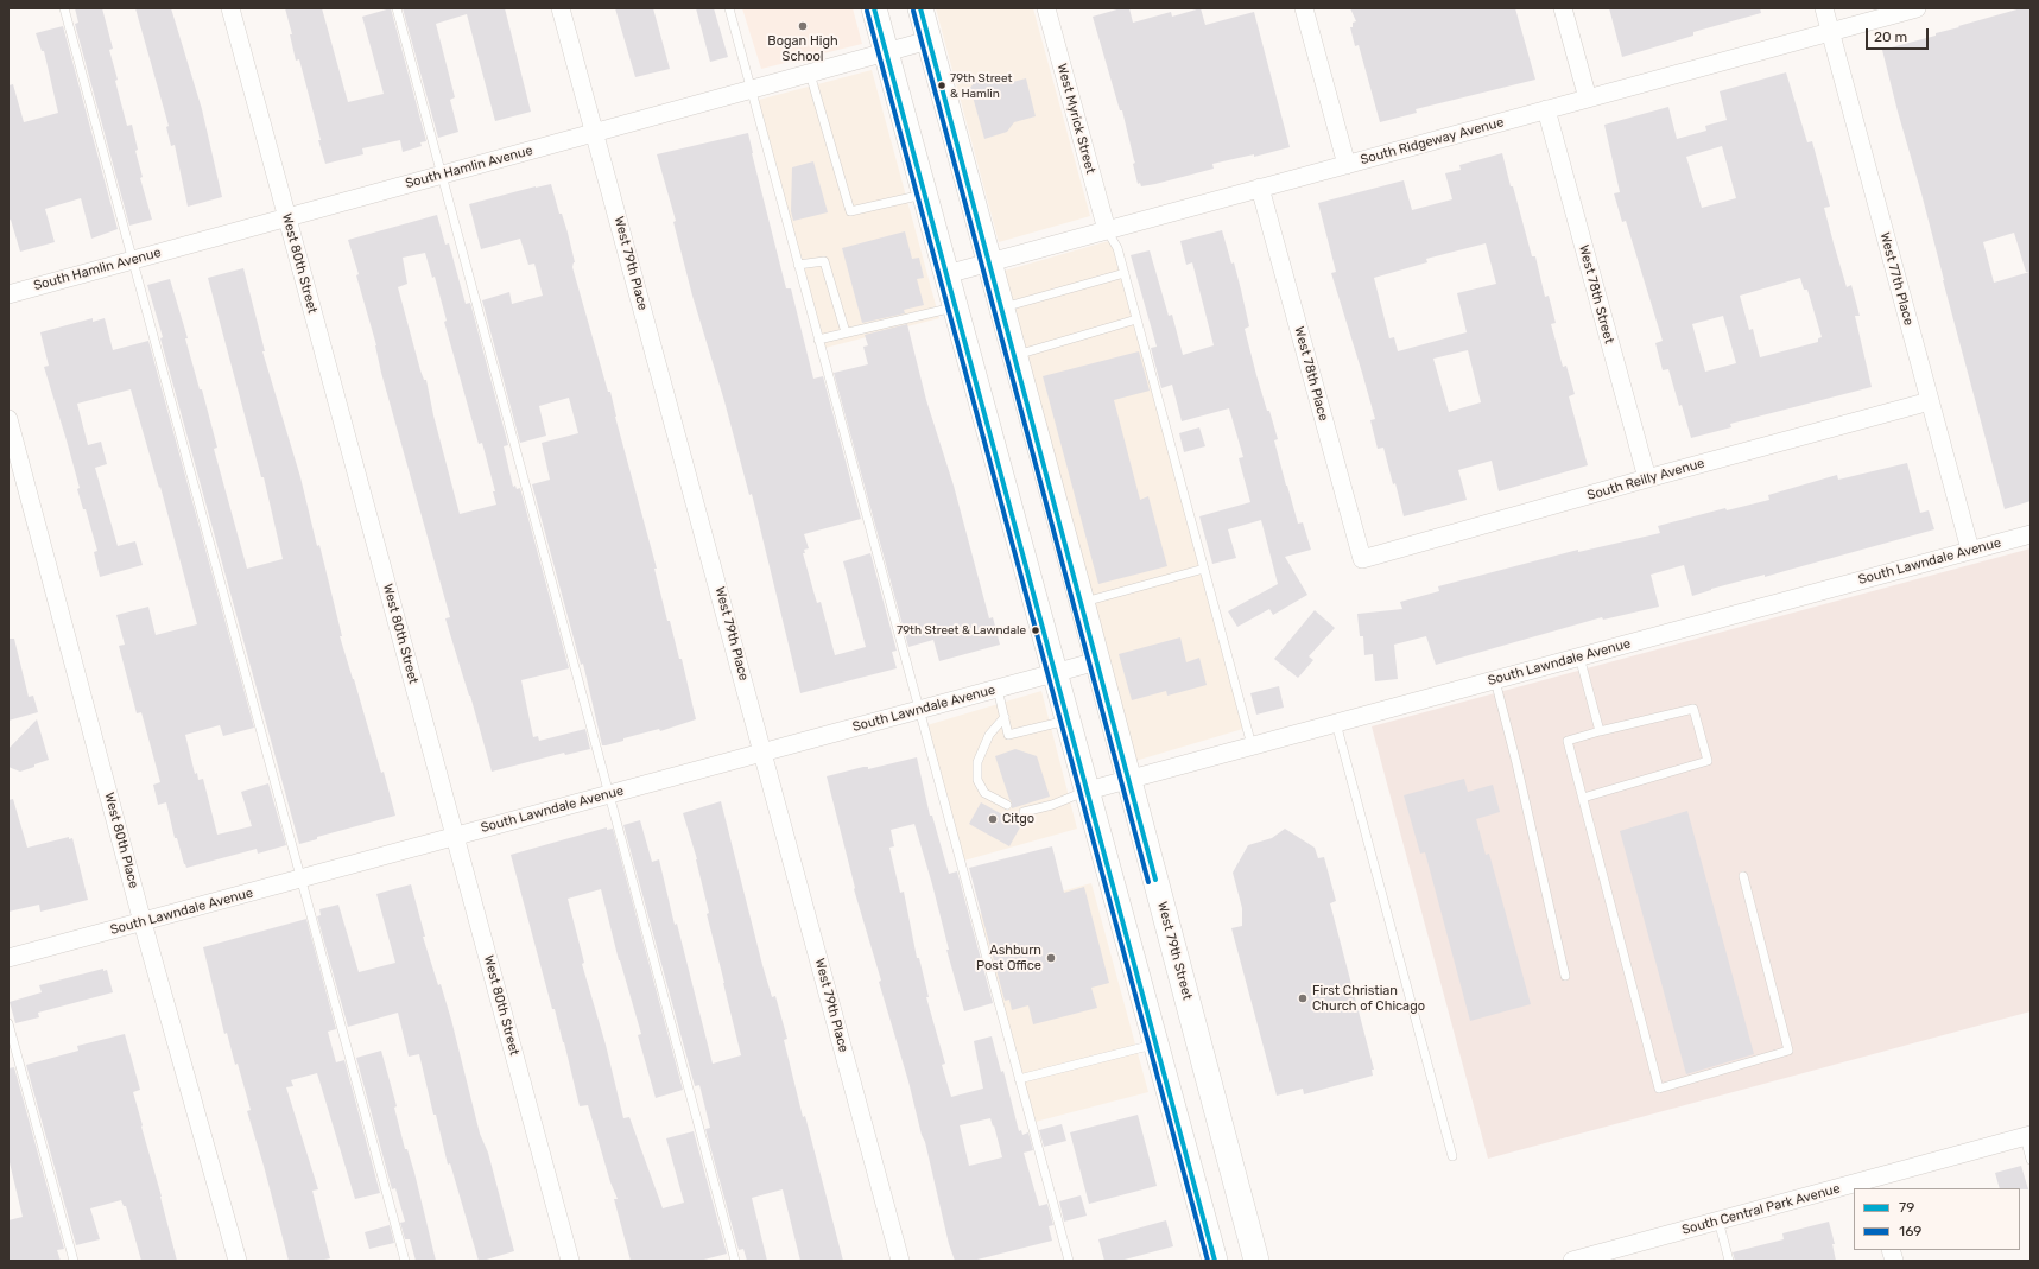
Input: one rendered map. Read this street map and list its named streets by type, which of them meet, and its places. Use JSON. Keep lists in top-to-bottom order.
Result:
{
  "streets": {
    "main road": ["West 79th Street"],
    "street": [
      "West Myrick Street",
      "South Ridgeway Avenue",
      "South Hamlin Avenue",
      "West 80th Street",
      "West 79th Place",
      "West 77th Place",
      "West 78th Street",
      "West 78th Place",
      "South Reilly Avenue",
      "South Lawndale Avenue",
      "West 80th Place",
      "South Central Park Avenue"
    ]
  },
  "crossings": [
    ["West Myrick Street", "South Ridgeway Avenue"],
    ["South Ridgeway Avenue", "West 77th Place"],
    ["South Ridgeway Avenue", "West 78th Street"],
    ["South Ridgeway Avenue", "West 78th Place"],
    ["South Ridgeway Avenue", "West 79th Street"],
    ["South Hamlin Avenue", "West 80th Street"],
    ["South Hamlin Avenue", "West 79th Place"],
    ["South Hamlin Avenue", "West 79th Street"],
    ["West 80th Street", "South Lawndale Avenue"],
    ["West 79th Place", "South Lawndale Avenue"],
    ["West 77th Place", "South Reilly Avenue"],
    ["West 77th Place", "South Lawndale Avenue"],
    ["West 78th Street", "South Reilly Avenue"],
    ["West 78th Place", "South Reilly Avenue"],
    ["South Lawndale Avenue", "West 80th Place"],
    ["South Lawndale Avenue", "West 79th Street"]
  ],
  "places": [
    "Bogan High School",
    "79th Street & Hamlin",
    "79th Street & Lawndale",
    "Citgo",
    "Ashburn Post Office",
    "First Christian Church of Chicago"
  ],
  "lines": ["transit line 79", "transit line 169"],
  "legend": ["79", "169"],
  "scale_bar": "20 m"
}
